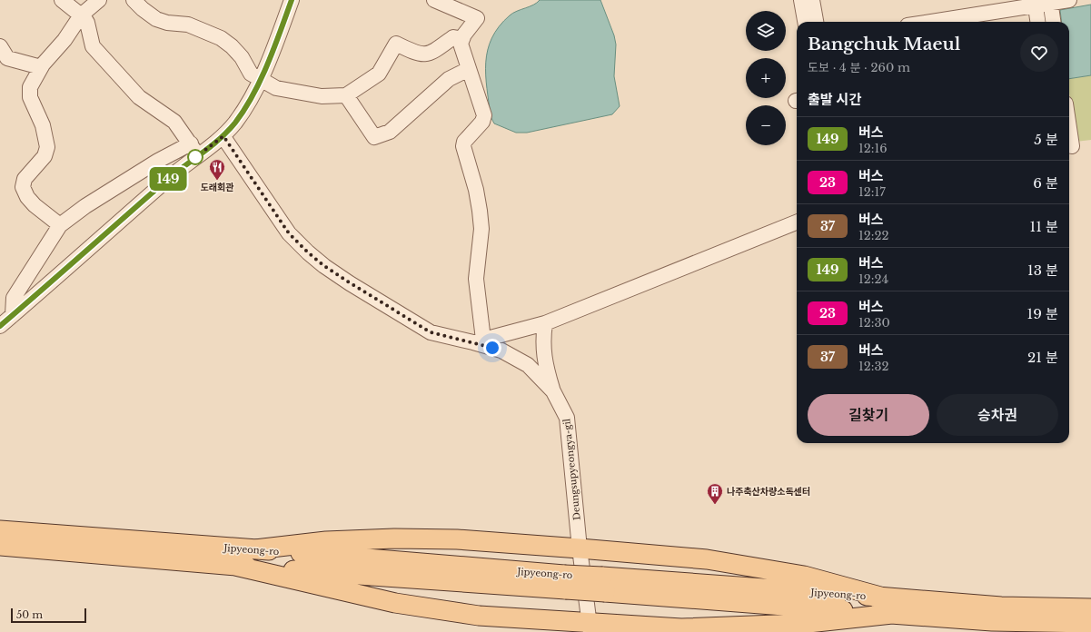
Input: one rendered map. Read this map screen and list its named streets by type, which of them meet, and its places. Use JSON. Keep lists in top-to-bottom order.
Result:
{
  "streets": {
    "main road": ["Jipyeong-ro"],
    "street": ["Deungsupyeongya-gil"]
  },
  "places": {
    "restaurant": ["도래회관"],
    "building": ["나주축산차량소독센터"]
  },
  "lines": ["bus line 149"],
  "scale_bar": "50 m",
  "page": {
    "on_map": "149",
    "map_buttons": ["+", "−"],
    "heading": [
      ["Bangchuk Maeul", "도보 · 4 분 · 260 m"],
      "출발 시간"
    ],
    "list": [
      {
        "mark": "149",
        "name": "버스",
        "note": "12:16",
        "value": "5 분"
      },
      {
        "mark": "23",
        "name": "버스",
        "note": "12:17",
        "value": "6 분"
      },
      {
        "mark": "37",
        "name": "버스",
        "note": "12:22",
        "value": "11 분"
      },
      {
        "mark": "149",
        "name": "버스",
        "note": "12:24",
        "value": "13 분"
      },
      {
        "mark": "23",
        "name": "버스",
        "note": "12:30",
        "value": "19 분"
      },
      {
        "mark": "37",
        "name": "버스",
        "note": "12:32",
        "value": "21 분"
      }
    ],
    "buttons": ["길찾기", "승차권"],
    "scale": "50 m"
  }
}
